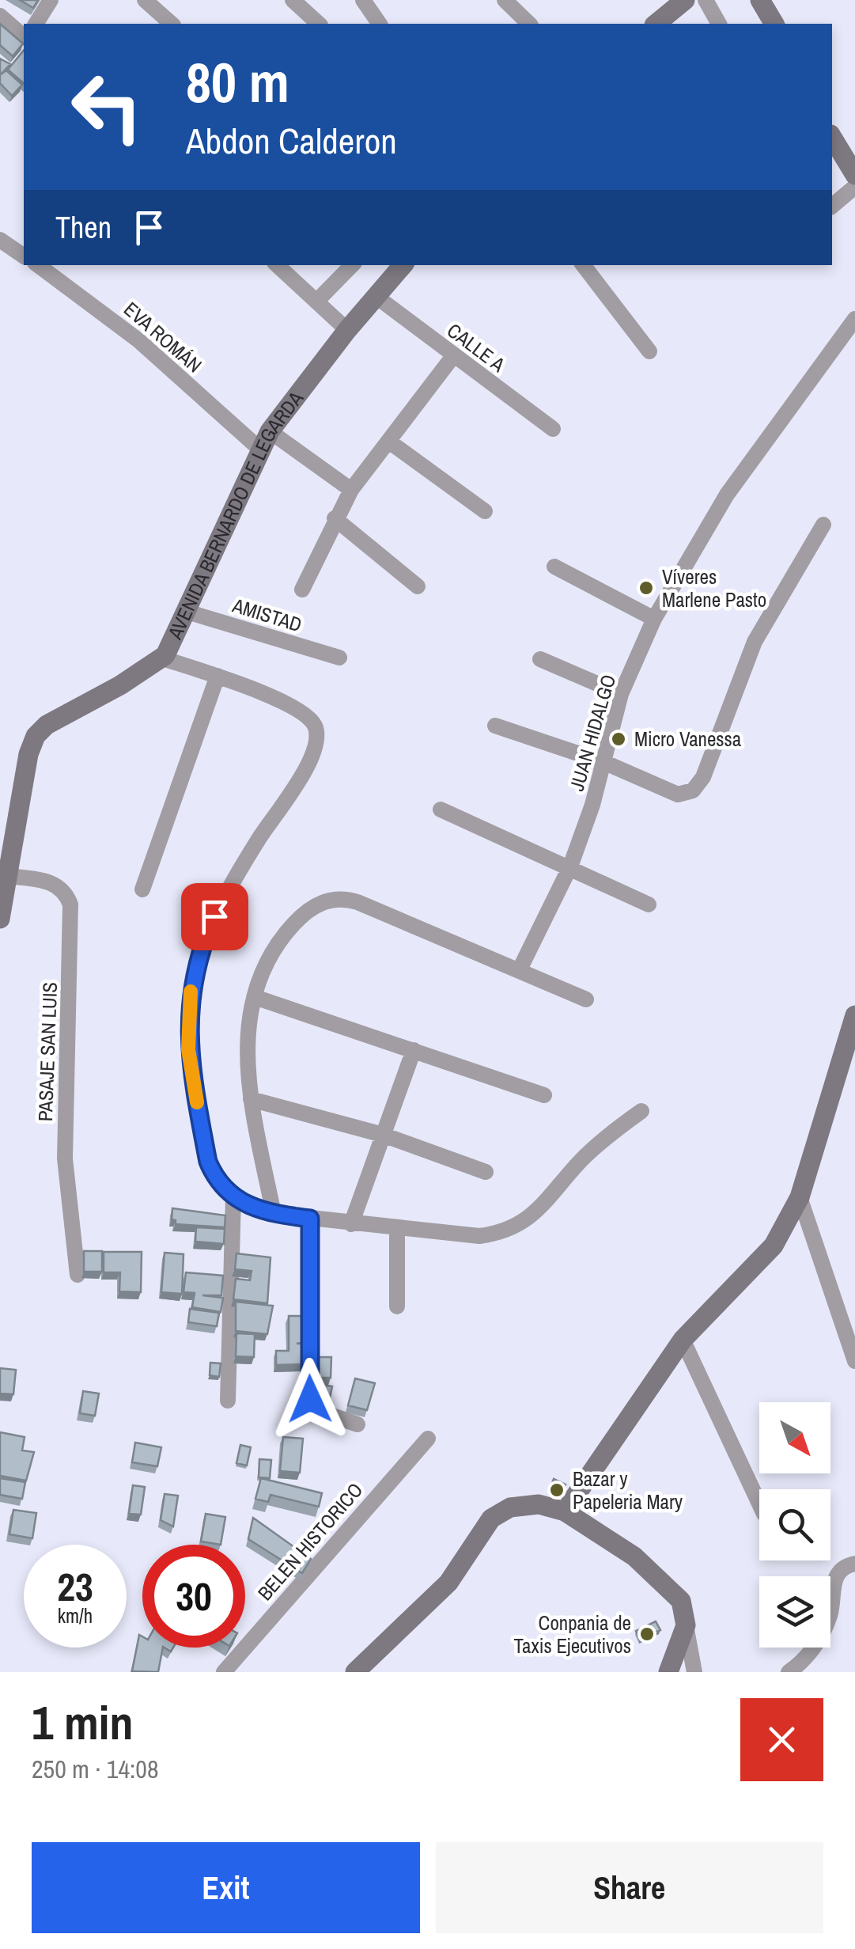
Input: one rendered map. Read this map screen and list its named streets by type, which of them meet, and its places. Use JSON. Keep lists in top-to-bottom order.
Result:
{
  "streets": {
    "street": [
      "EVA ROMÁN",
      "CALLE A",
      "AVENIDA BERNARDO DE LEGARDA",
      "AMISTAD",
      "JUAN HIDALGO",
      "PASAJE SAN LUIS",
      "BELEN HISTORICO"
    ]
  },
  "crossings": [
    ["EVA ROMÁN", "AVENIDA BERNARDO DE LEGARDA"],
    ["CALLE A", "AVENIDA BERNARDO DE LEGARDA"],
    ["AVENIDA BERNARDO DE LEGARDA", "AMISTAD"],
    ["AVENIDA BERNARDO DE LEGARDA", "PASAJE SAN LUIS"]
  ],
  "places": [
    "Víveres Marlene Pasto",
    "Micro Vanessa",
    "Bazar y Papeleria Mary",
    "Conpania de Taxis Ejecutivos"
  ],
  "north": "bottom right",
  "page": {
    "turn": ["80 m", "Abdon Calderon"],
    "then": "Then",
    "speed": "23 km/h",
    "limit": "30",
    "heading": ["1 min", "250 m · 14:08"],
    "buttons": ["Exit", "Share"]
  }
}
